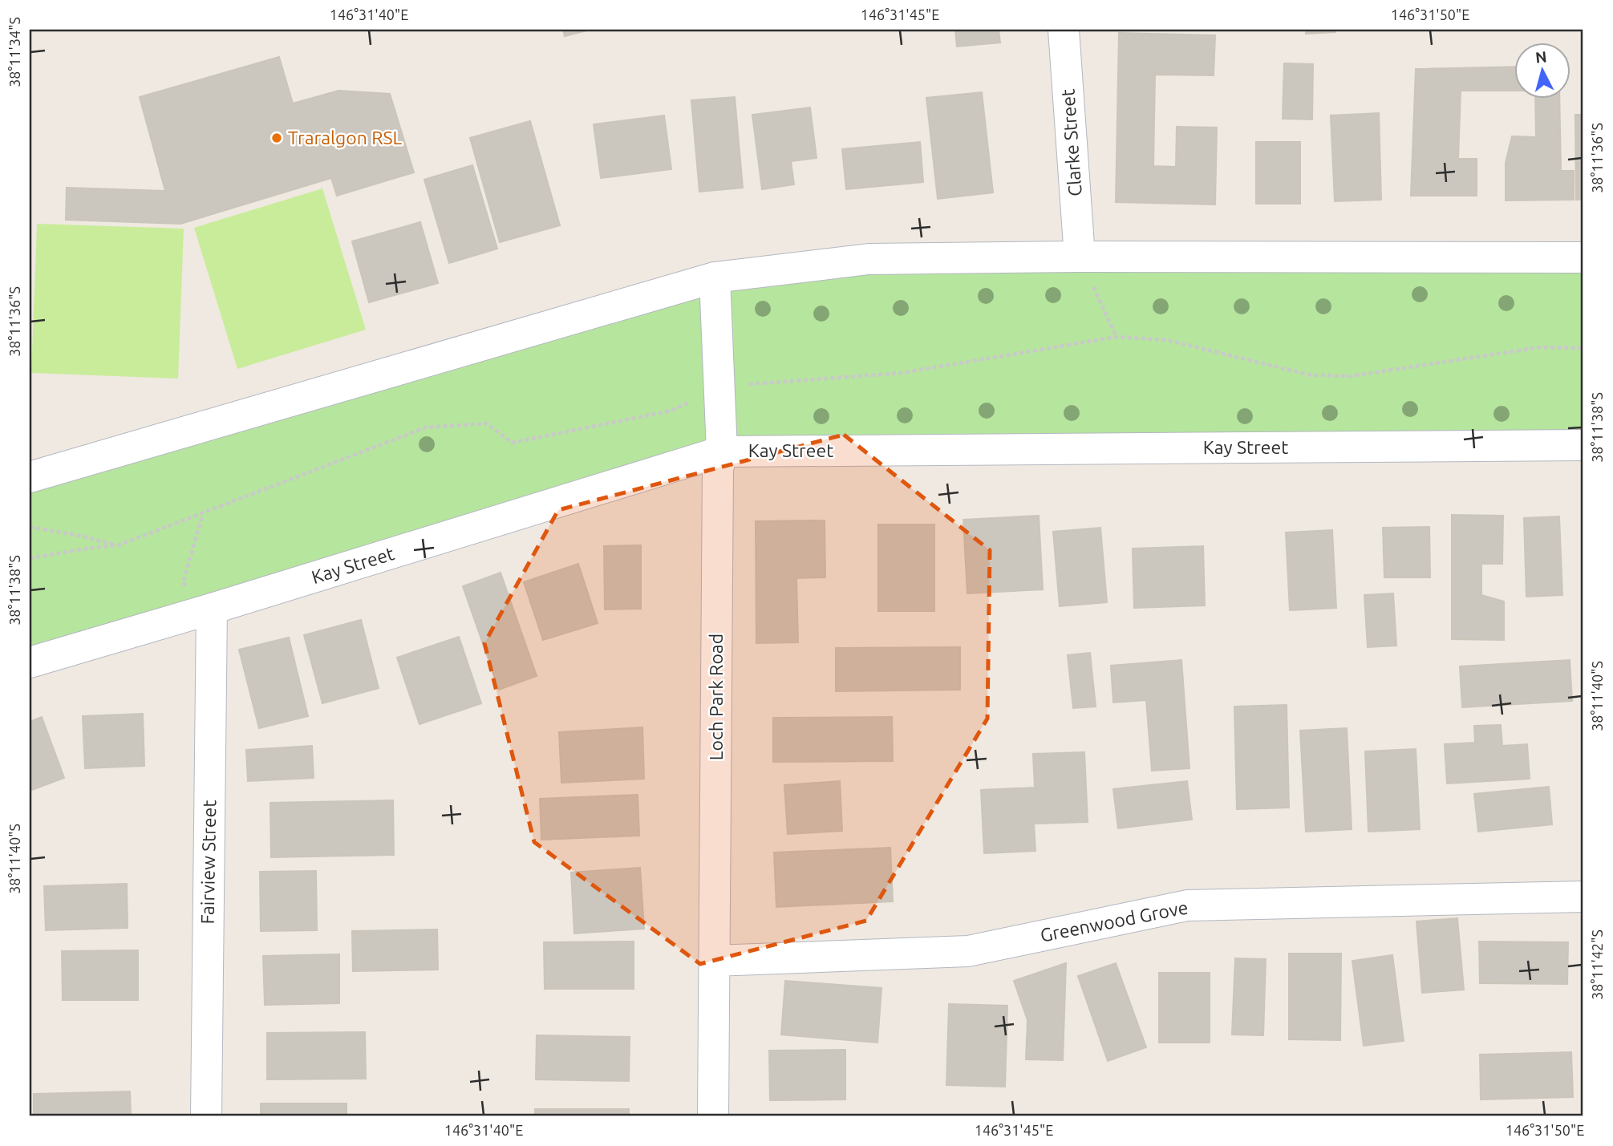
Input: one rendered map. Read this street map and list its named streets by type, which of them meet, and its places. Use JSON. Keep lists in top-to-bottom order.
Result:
{
  "streets": {
    "street": [
      "Clarke Street",
      "Kay Street",
      "Loch Park Road",
      "Fairview Street",
      "Greenwood Grove"
    ]
  },
  "crossings": [
    ["Kay Street", "Loch Park Road"],
    ["Kay Street", "Fairview Street"],
    ["Loch Park Road", "Greenwood Grove"]
  ],
  "places": ["Traralgon RSL"],
  "north": "top",
  "coordinates": [
    "146°31'40\"E",
    "146°31'45\"E",
    "146°31'50\"E",
    "38°11'34\"S",
    "38°11'36\"S",
    "38°11'38\"S",
    "38°11'40\"S",
    "38°11'42\"S"
  ]
}
